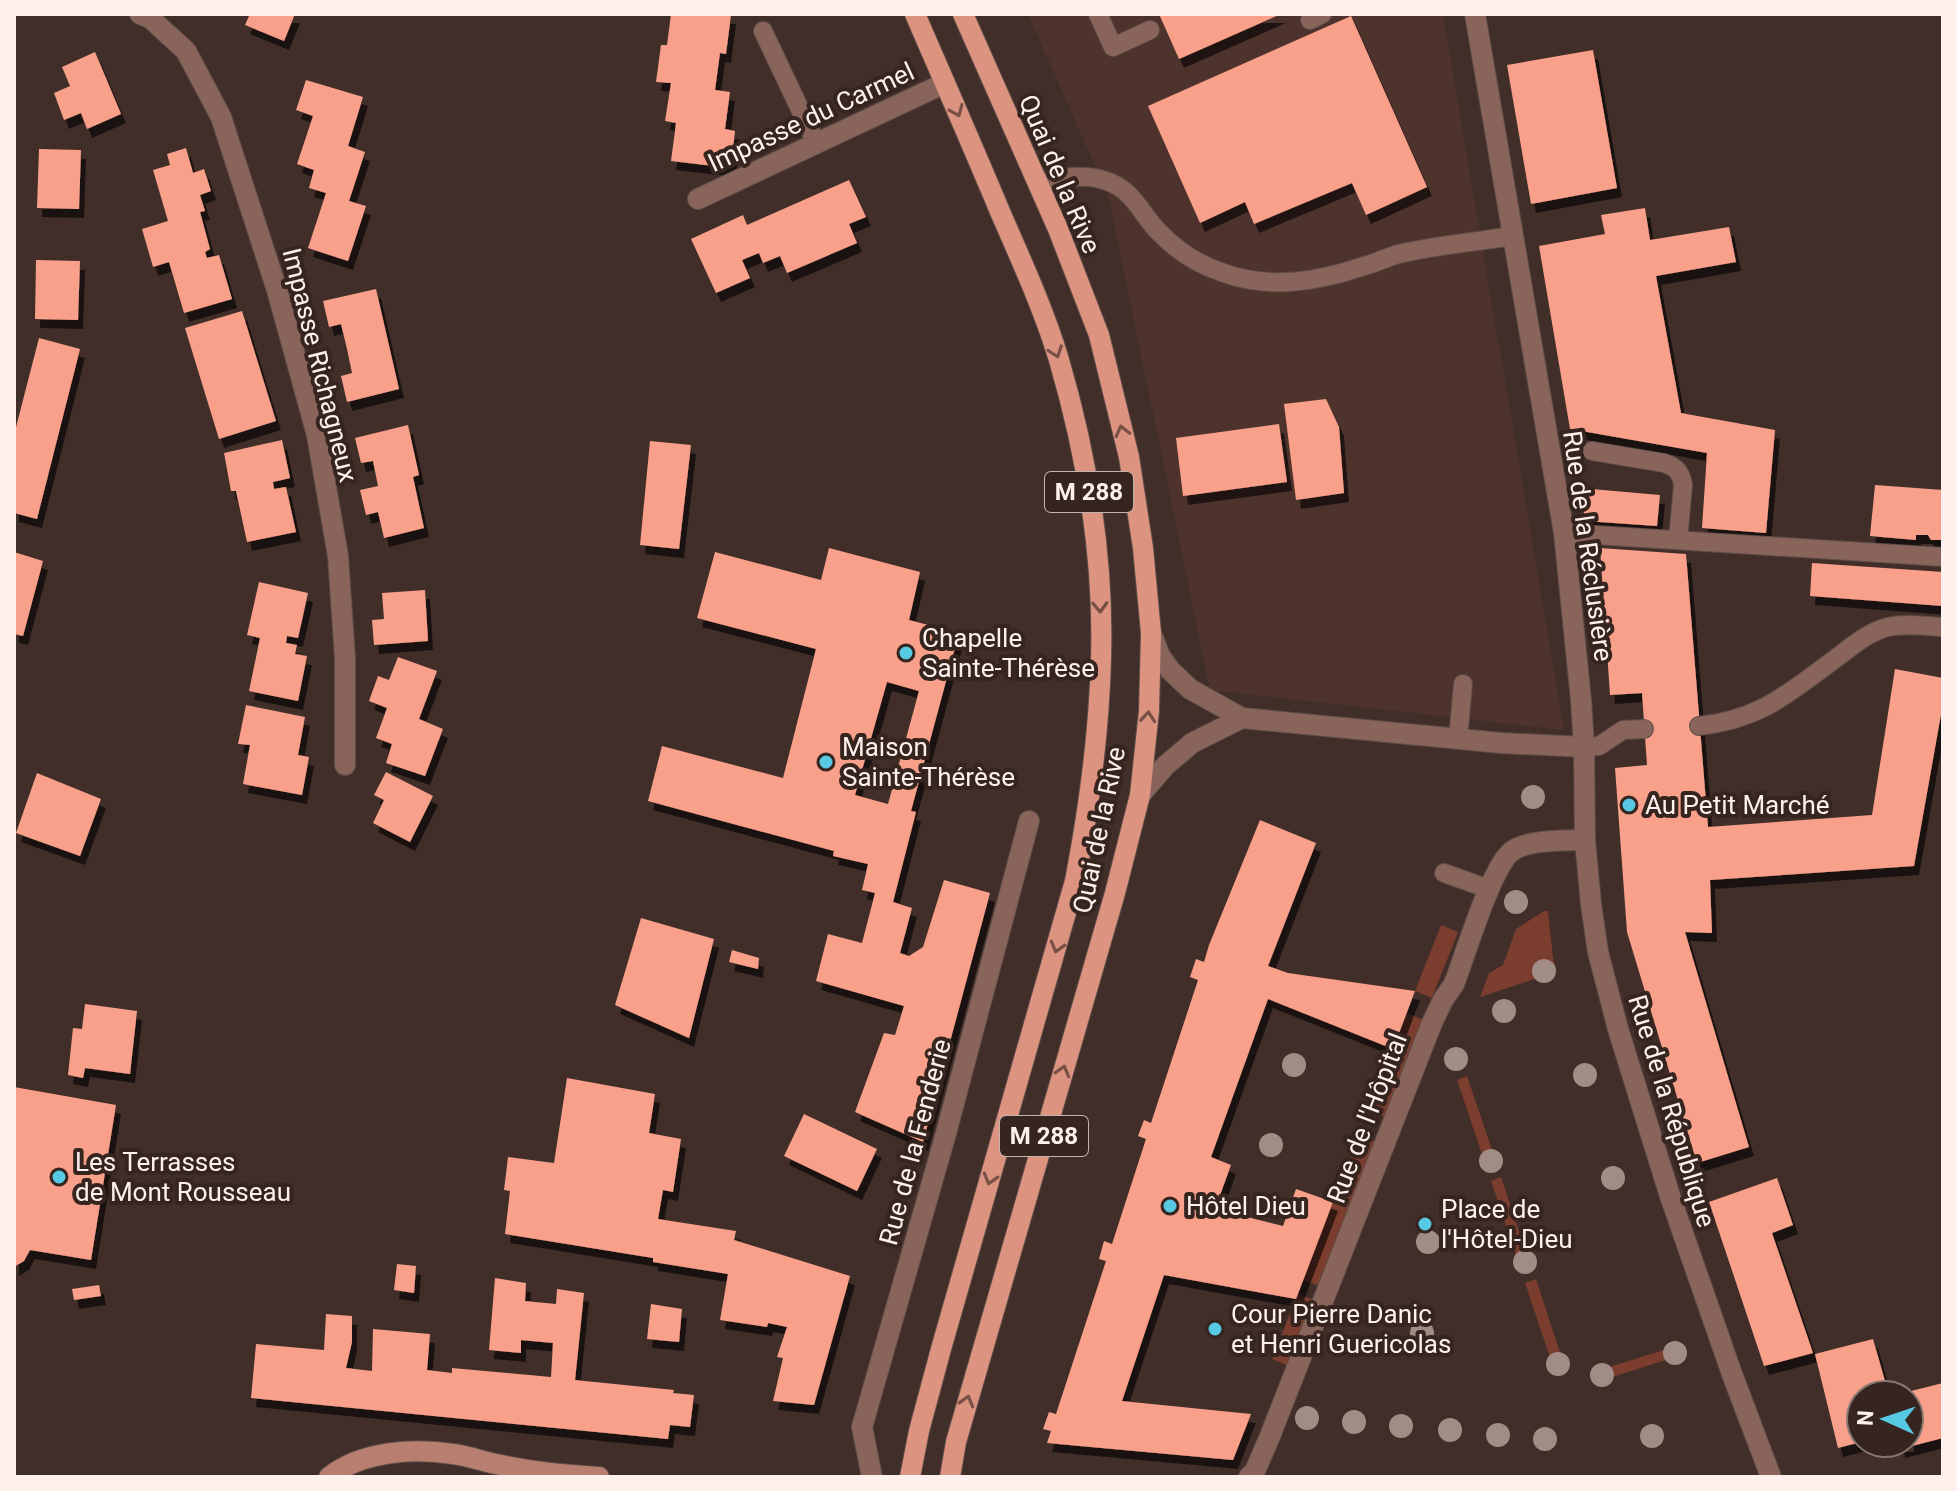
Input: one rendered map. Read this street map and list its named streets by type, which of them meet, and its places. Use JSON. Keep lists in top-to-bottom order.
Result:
{
  "streets": {
    "main road": ["Quai de la Rive", "M 288"],
    "street": [
      "Impasse du Carmel",
      "Impasse Richagneux",
      "Rue de la Réclusière",
      "Rue de la République",
      "Rue de l'Hôpital",
      "Rue de la Fenderie"
    ]
  },
  "crossings": [
    ["Impasse du Carmel", "Quai de la Rive"],
    ["Rue de la Réclusière", "Rue de la République"],
    ["Rue de la République", "Rue de l'Hôpital"]
  ],
  "places": [
    "Chapelle Sainte-Thérèse",
    "Maison Sainte-Thérèse",
    "Au Petit Marché",
    "Les Terrasses de Mont Rousseau",
    "Hôtel Dieu",
    "Place de l'Hôtel-Dieu",
    "Cour Pierre Danic et Henri Guericolas"
  ],
  "north": "left"
}
